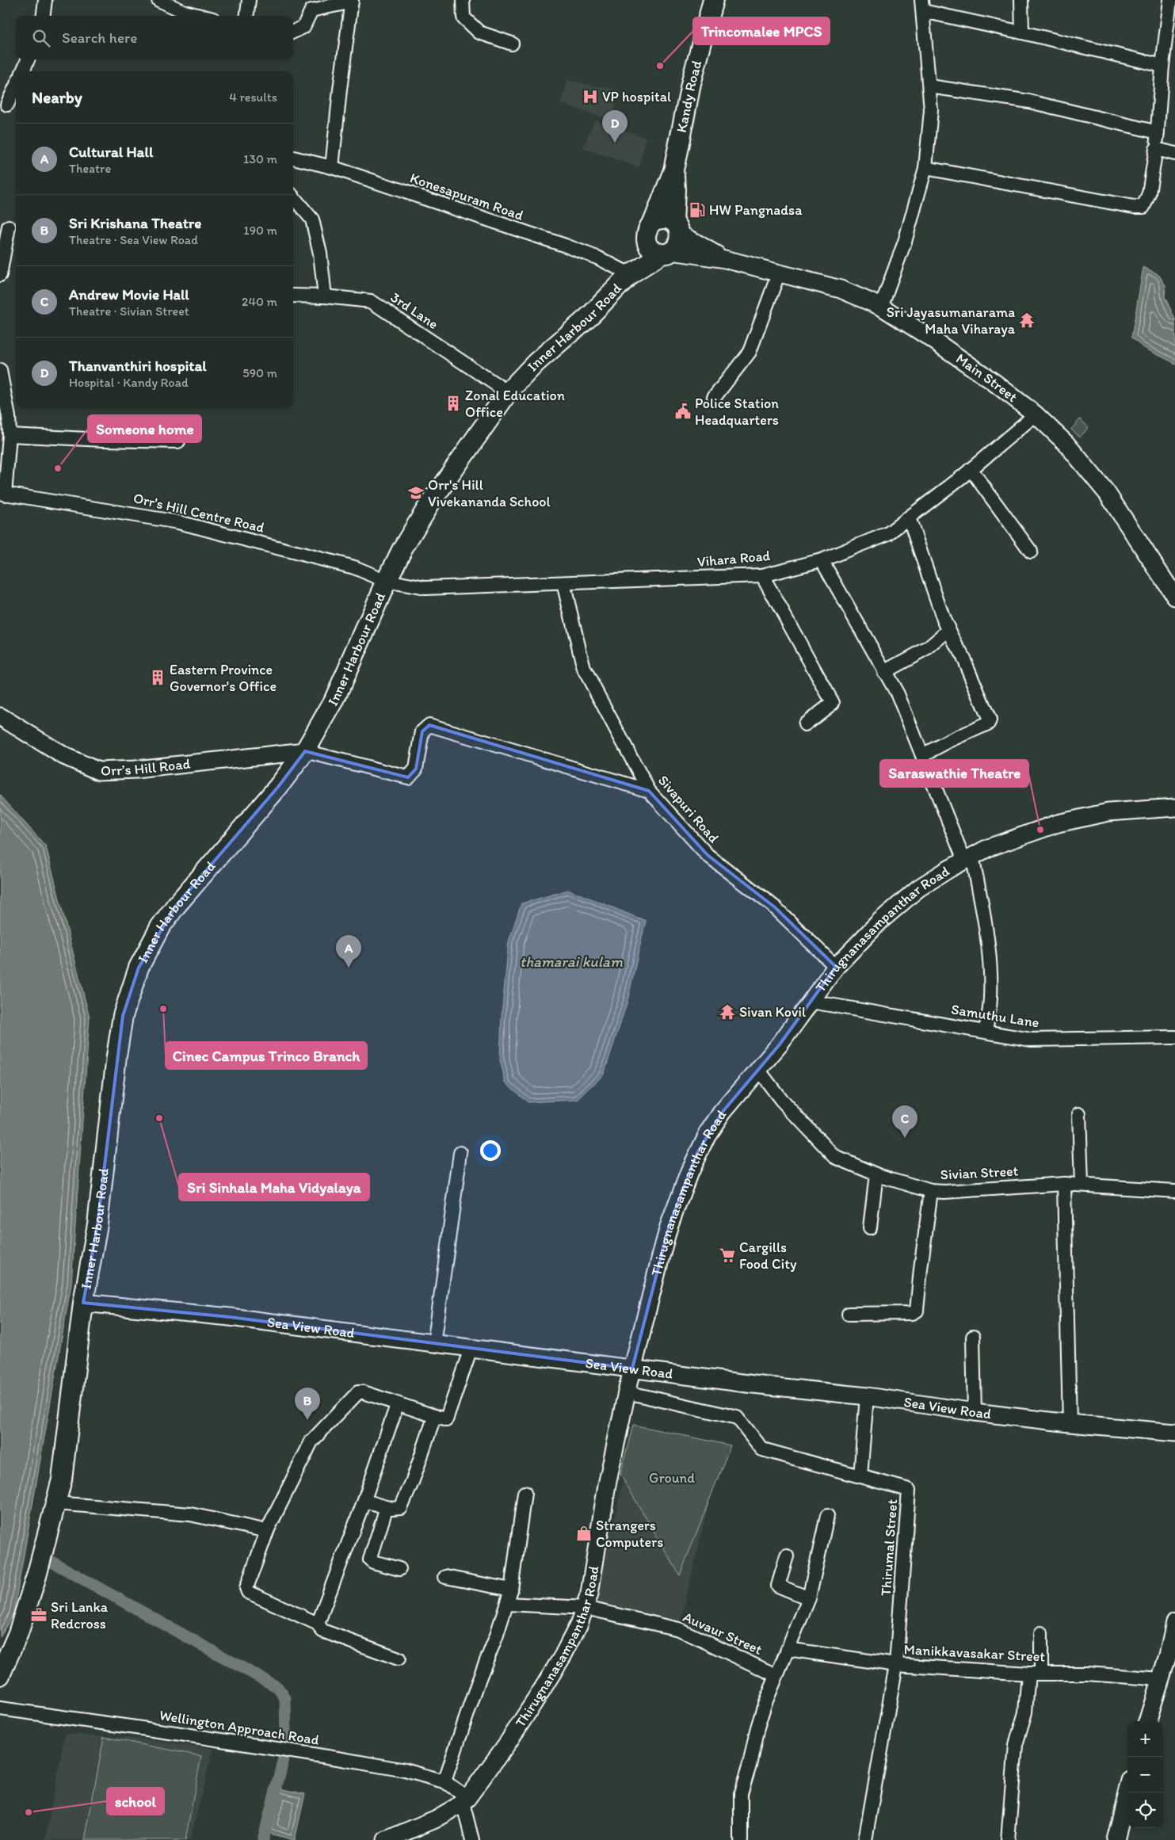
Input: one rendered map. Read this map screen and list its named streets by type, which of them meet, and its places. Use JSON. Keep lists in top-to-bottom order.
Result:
{
  "streets": {
    "highway": ["Kandy Road", "Inner Harbour Road"],
    "main road": [
      "Main Street",
      "Orr’s Hill Road",
      "Thirugnanasampanthar Road",
      "Sea View Road"
    ],
    "street": [
      "Konesapuram Road",
      "3rd Lane",
      "Orr's Hill Centre Road",
      "Vihara Road",
      "Sivapuri Road",
      "Samuthu Lane",
      "Sivian Street",
      "Thirumal Street",
      "Auvaur Street",
      "Manikkavasakar Street",
      "Wellington Approach Road"
    ]
  },
  "crossings": [
    ["Kandy Road", "Inner Harbour Road"],
    ["Kandy Road", "Main Street"],
    ["Konesapuram Road", "Inner Harbour Road"],
    ["3rd Lane", "Inner Harbour Road"],
    ["Inner Harbour Road", "Main Street"],
    ["Inner Harbour Road", "Orr's Hill Centre Road"],
    ["Inner Harbour Road", "Vihara Road"],
    ["Inner Harbour Road", "Orr’s Hill Road"],
    ["Inner Harbour Road", "Sea View Road"],
    ["Main Street", "Vihara Road"],
    ["Orr's Hill Centre Road", "Vihara Road"],
    ["Vihara Road", "Sivapuri Road"],
    ["Sivapuri Road", "Thirugnanasampanthar Road"],
    ["Thirugnanasampanthar Road", "Samuthu Lane"],
    ["Thirugnanasampanthar Road", "Sivian Street"],
    ["Thirugnanasampanthar Road", "Sea View Road"],
    ["Thirugnanasampanthar Road", "Thirumal Street"],
    ["Thirugnanasampanthar Road", "Auvaur Street"],
    ["Thirugnanasampanthar Road", "Wellington Approach Road"],
    ["Thirumal Street", "Manikkavasakar Street"]
  ],
  "water": ["thamarai kulam"],
  "parks": ["Ground"],
  "places": {
    "other": [
      "Trincomalee MPCS",
      "Someone home",
      "Saraswathie Theatre",
      "Cinec Campus Trinco Branch",
      "Sri Sinhala Maha Vidyalaya",
      "school"
    ],
    "hospital": ["VP hospital"],
    "fuel station": ["HW Pangnadsa"],
    "temple": ["Sri Jayasumanarama Maha Viharaya", "Sivan Kovil"],
    "building": ["Zonal Education Office", "Eastern Province Governor's Office"],
    "public building": ["Police Station Headquarters"],
    "school or university": ["Orr's Hill Vivekananda School"],
    "supermarket": ["Cargills Food City"],
    "shop": ["Strangers Computers"],
    "office": ["Sri Lanka Redcross"]
  },
  "page": {
    "search": "Search here",
    "heading": ["Nearby", "4 results"],
    "pins": [
      "D",
      "A",
      "C",
      "B"
    ],
    "list": [
      {
        "mark": "A",
        "name": "Cultural Hall",
        "note": "Theatre",
        "value": "130 m"
      },
      {
        "mark": "B",
        "name": "Sri Krishana Theatre",
        "note": "Theatre · Sea View Road",
        "value": "190 m"
      },
      {
        "mark": "C",
        "name": "Andrew Movie Hall",
        "note": "Theatre · Sivian Street",
        "value": "240 m"
      },
      {
        "mark": "D",
        "name": "Thanvanthiri hospital",
        "note": "Hospital · Kandy Road",
        "value": "590 m"
      }
    ],
    "map_buttons": ["+", "−"]
  }
}
